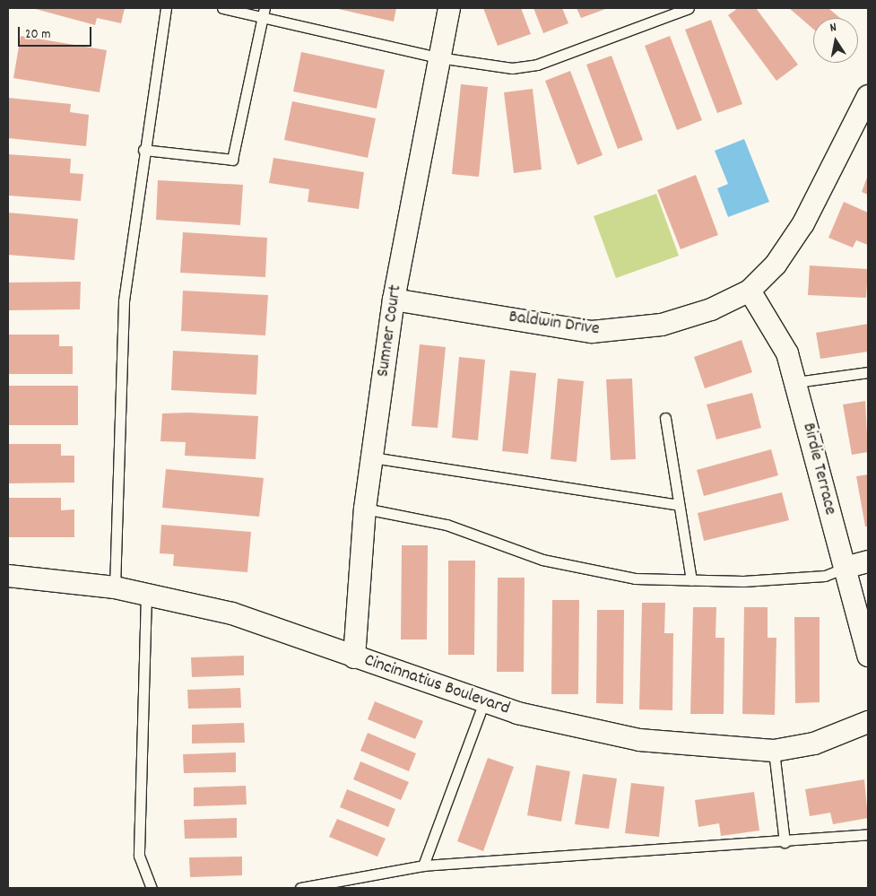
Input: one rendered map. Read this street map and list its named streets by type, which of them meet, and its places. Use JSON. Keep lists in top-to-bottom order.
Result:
{
  "streets": {
    "street": [
      "Baldwin Drive",
      "Sumner Court",
      "Birdie Terrace",
      "Cincinnatius Boulevard"
    ]
  },
  "crossings": [
    ["Baldwin Drive", "Sumner Court"],
    ["Baldwin Drive", "Birdie Terrace"],
    ["Sumner Court", "Cincinnatius Boulevard"]
  ],
  "scale_bar": "20 m",
  "north": "top"
}
